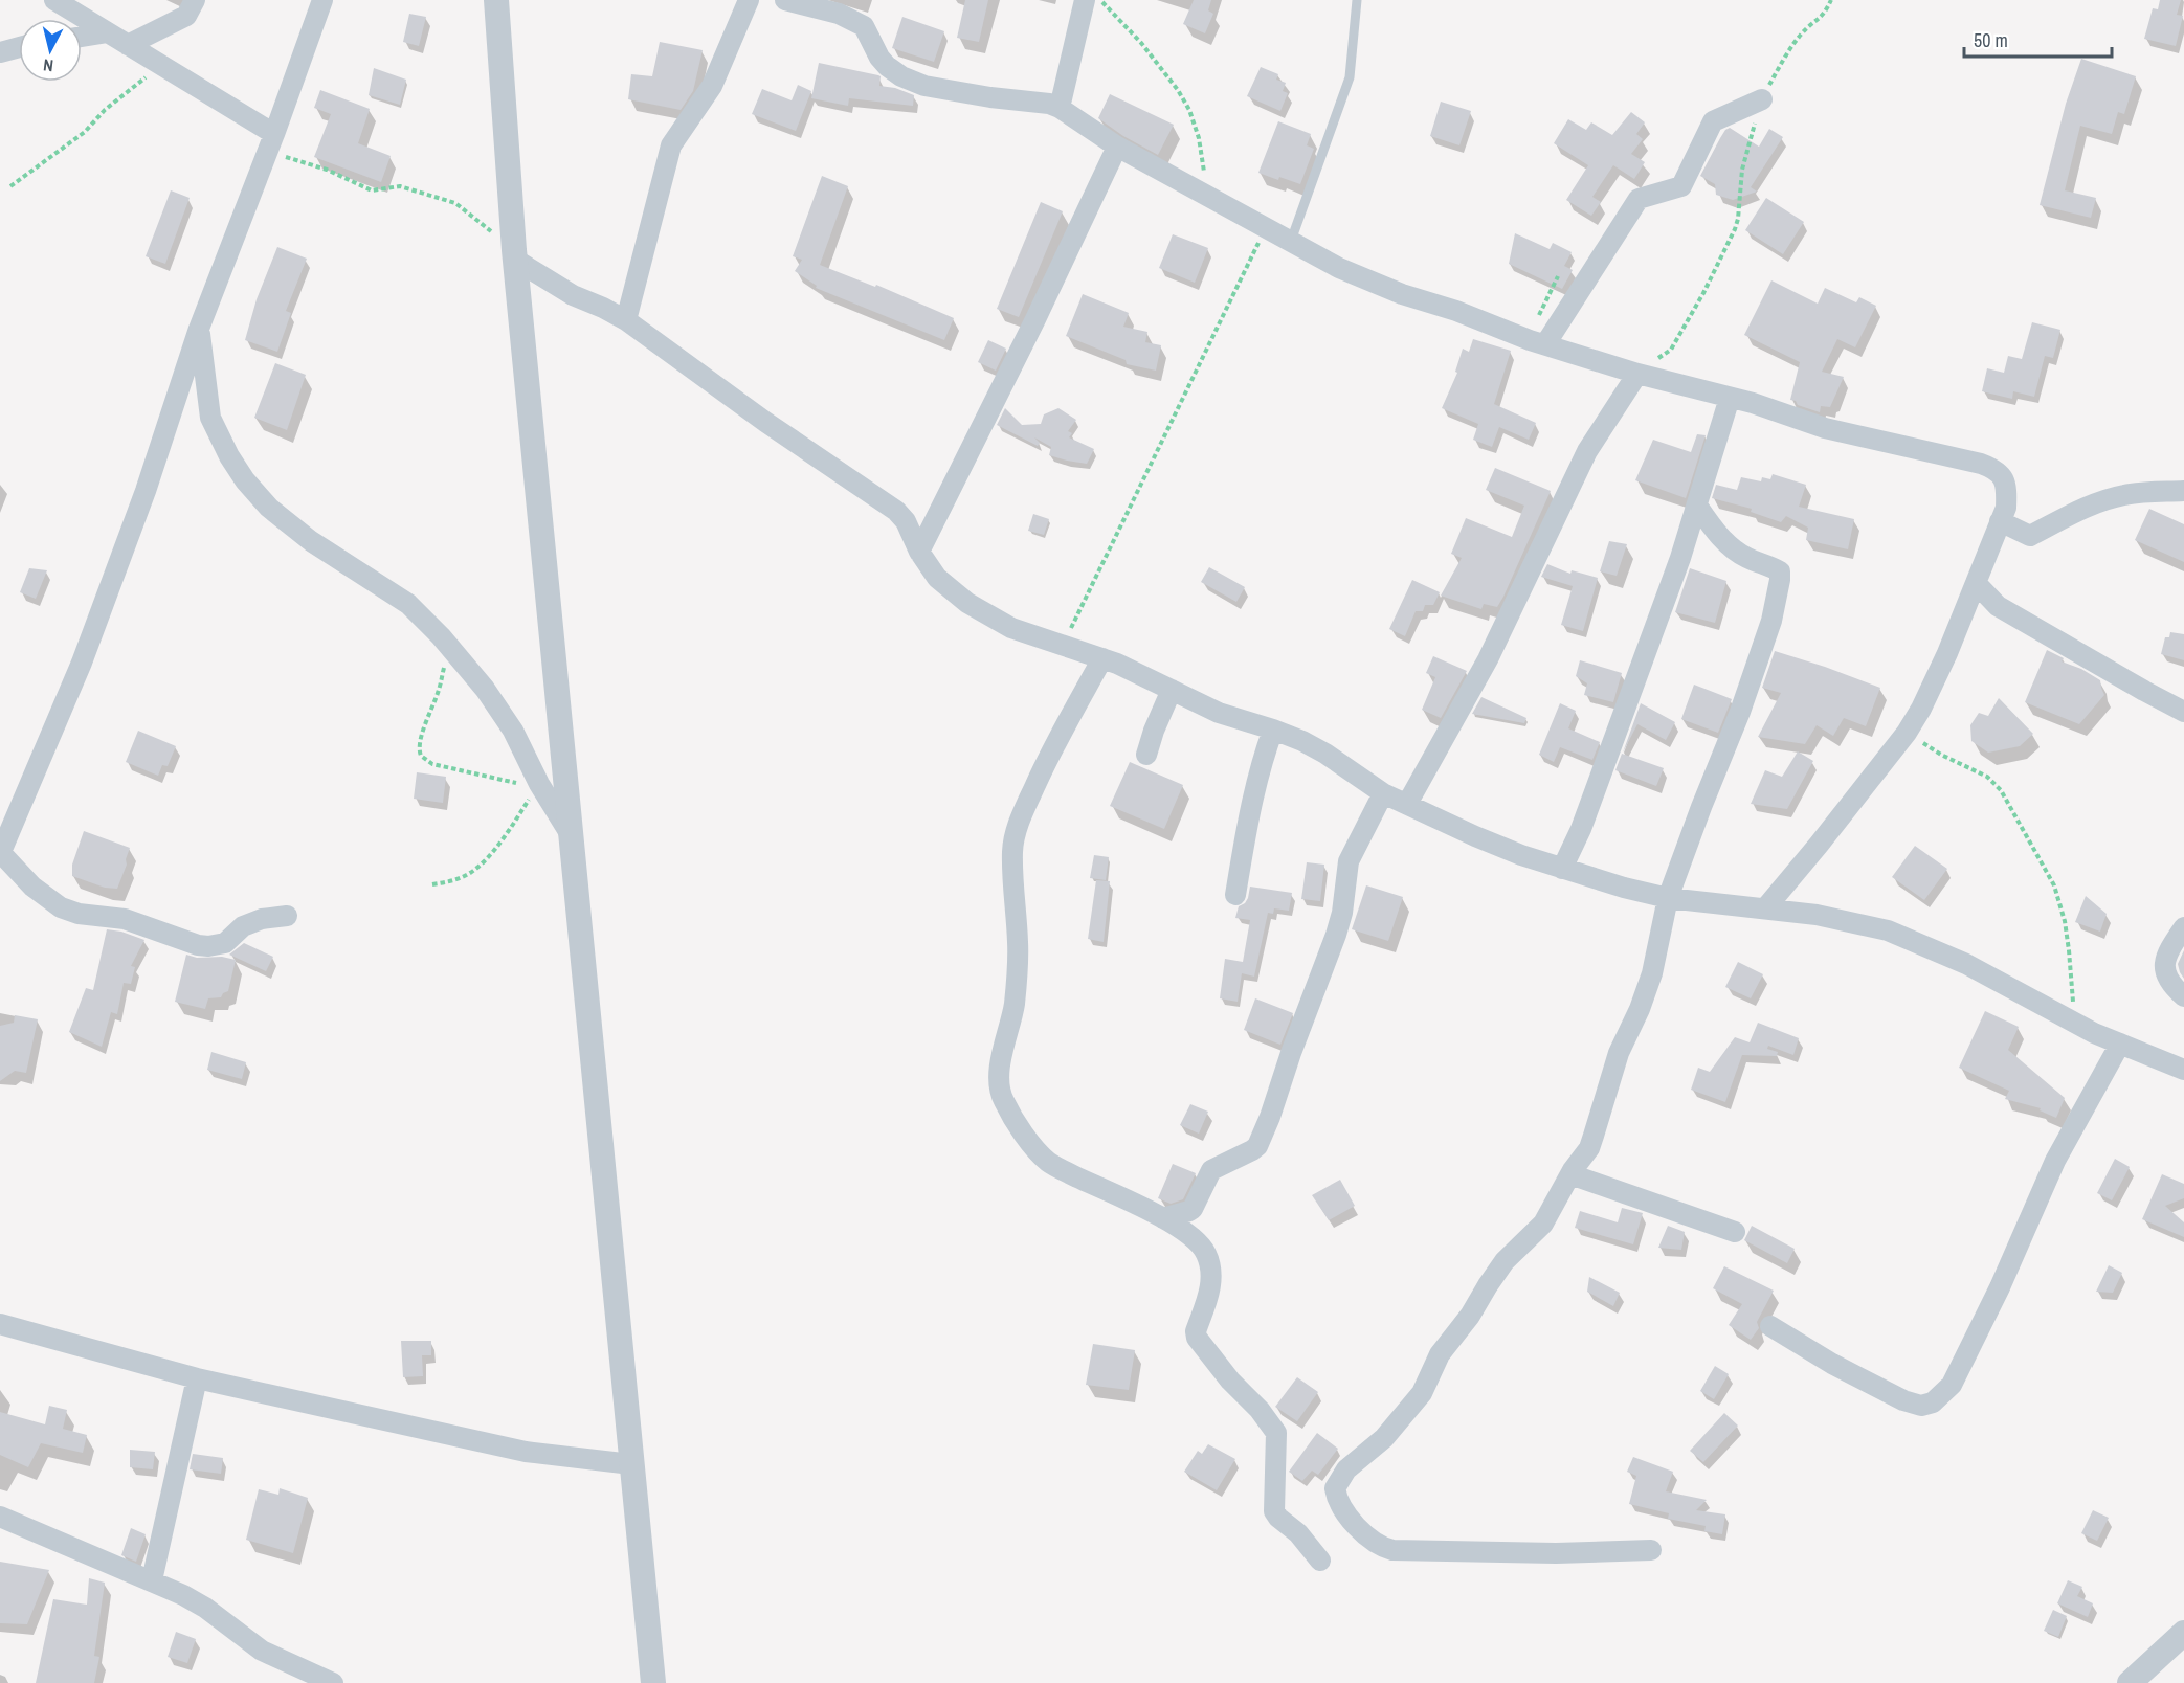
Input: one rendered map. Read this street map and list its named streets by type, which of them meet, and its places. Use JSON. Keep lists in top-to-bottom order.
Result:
{
  "scale_bar": "50 m",
  "north": "bottom"
}
